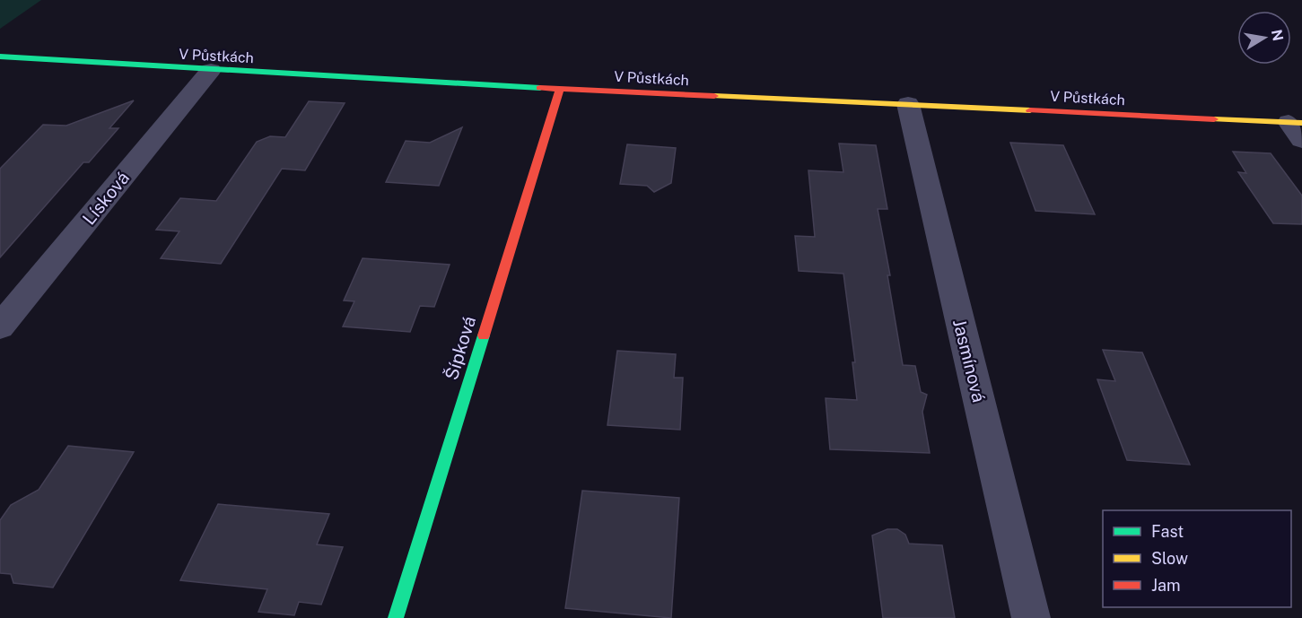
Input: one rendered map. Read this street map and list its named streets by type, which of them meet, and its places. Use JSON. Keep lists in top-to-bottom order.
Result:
{
  "streets": {
    "street": [
      "V Půstkách",
      "Lísková",
      "Šípková",
      "Jasmínová"
    ]
  },
  "crossings": [
    ["V Půstkách", "Lísková"],
    ["V Půstkách", "Šípková"],
    ["V Půstkách", "Jasmínová"]
  ],
  "legend": ["Fast", "Slow", "Jam"],
  "north": "right"
}
